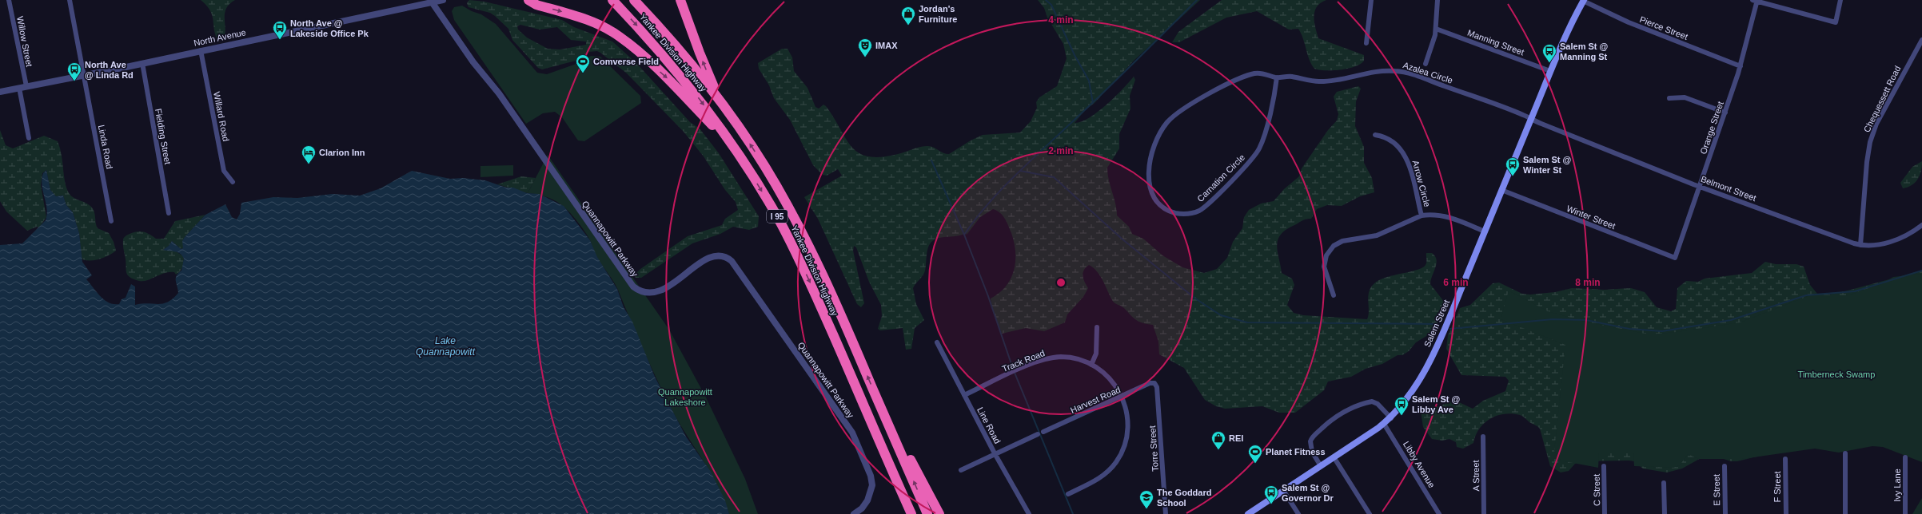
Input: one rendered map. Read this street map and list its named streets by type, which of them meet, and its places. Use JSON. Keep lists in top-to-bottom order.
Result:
{
  "streets": {
    "highway": ["Yankee Division Highway", "I 95"],
    "main road": ["Salem Street"],
    "street": [
      "Pierce Street",
      "North Avenue",
      "Willow Street",
      "Manning Street",
      "Azalea Circle",
      "Chequessett Road",
      "Willard Road",
      "Orange Street",
      "Fielding Street",
      "Linda Road",
      "Carnation Circle",
      "Arrow Circle",
      "Belmont Street",
      "Winter Street",
      "Quannapowitt Parkway",
      "Track Road",
      "Harvest Road",
      "Line Road",
      "Torre Street",
      "Libby Avenue",
      "A Street",
      "Ivy Lane",
      "F Street",
      "C Street",
      "E Street"
    ]
  },
  "crossings": [
    ["Pierce Street", "Orange Street"],
    ["Pierce Street", "Salem Street"],
    ["North Avenue", "Willow Street"],
    ["North Avenue", "Willard Road"],
    ["North Avenue", "Fielding Street"],
    ["North Avenue", "Linda Road"],
    ["North Avenue", "Quannapowitt Parkway"],
    ["Manning Street", "Salem Street"],
    ["Azalea Circle", "Carnation Circle"],
    ["Azalea Circle", "Belmont Street"],
    ["Azalea Circle", "Salem Street"],
    ["Chequessett Road", "Belmont Street"],
    ["Orange Street", "Belmont Street"],
    ["Orange Street", "Winter Street"],
    ["Belmont Street", "Salem Street"],
    ["Winter Street", "Salem Street"],
    ["Salem Street", "Libby Avenue"],
    ["Track Road", "Harvest Road"],
    ["Track Road", "Line Road"],
    ["Harvest Road", "Torre Street"]
  ],
  "water": ["Lake Quannapowitt"],
  "parks": ["Timberneck Swamp", "Quannapowitt Lakeshore"],
  "places": {
    "shop": ["Jordan's Furniture", "REI"],
    "bus stop": [
      "North Ave @ Lakeside Office Pk",
      "Salem St @ Manning St",
      "North Ave @ Linda Rd",
      "Salem St @ Winter St",
      "Salem St @ Libby Ave",
      "Salem St @ Governor Dr"
    ],
    "theatre": ["IMAX"],
    "sports": ["Comverse Field", "Planet Fitness"],
    "hotel": ["Clarion Inn"],
    "school or university": ["The Goddard School"]
  },
  "rings": [
    "4 min",
    "2 min",
    "6 min",
    "8 min"
  ]
}
